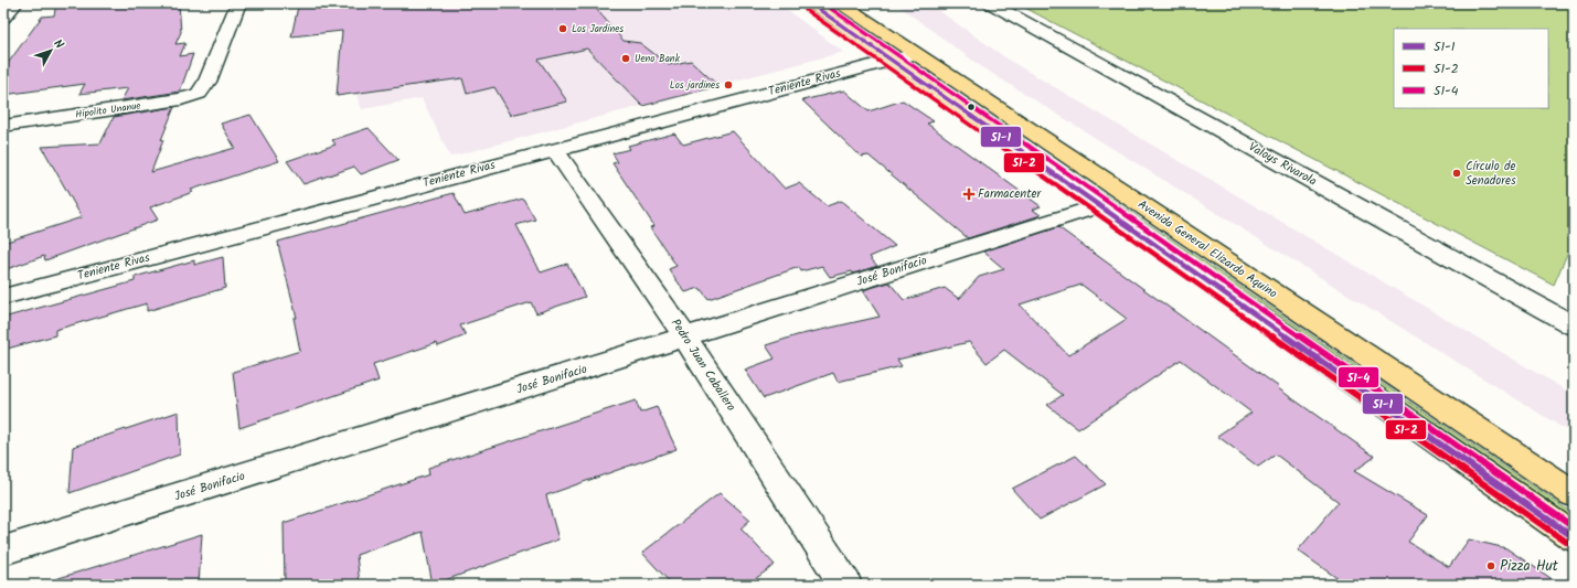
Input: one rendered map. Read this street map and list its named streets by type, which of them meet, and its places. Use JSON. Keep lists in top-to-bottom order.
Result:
{
  "streets": {
    "main road": ["Avenida General Elizardo Aquino"],
    "street": [
      "Teniente Rivas",
      "Hipolito Unanue",
      "Valoys Rivarola",
      "José Bonifacio",
      "Pedro Juan Caballero"
    ]
  },
  "crossings": [
    ["Teniente Rivas", "Avenida General Elizardo Aquino"],
    ["Teniente Rivas", "Pedro Juan Caballero"],
    ["Avenida General Elizardo Aquino", "José Bonifacio"],
    ["José Bonifacio", "Pedro Juan Caballero"]
  ],
  "places": {
    "other": [
      "Los Jardines",
      "Ueno Bank",
      "Los jardines",
      "Círculo de Senadores",
      "Pizza Hut"
    ],
    "health": ["Farmacenter"]
  },
  "lines": ["transit line 51-1", "transit line 51-4", "transit line 51-2"],
  "legend": ["51-1", "51-2", "51-4"],
  "north": "top right"
}
